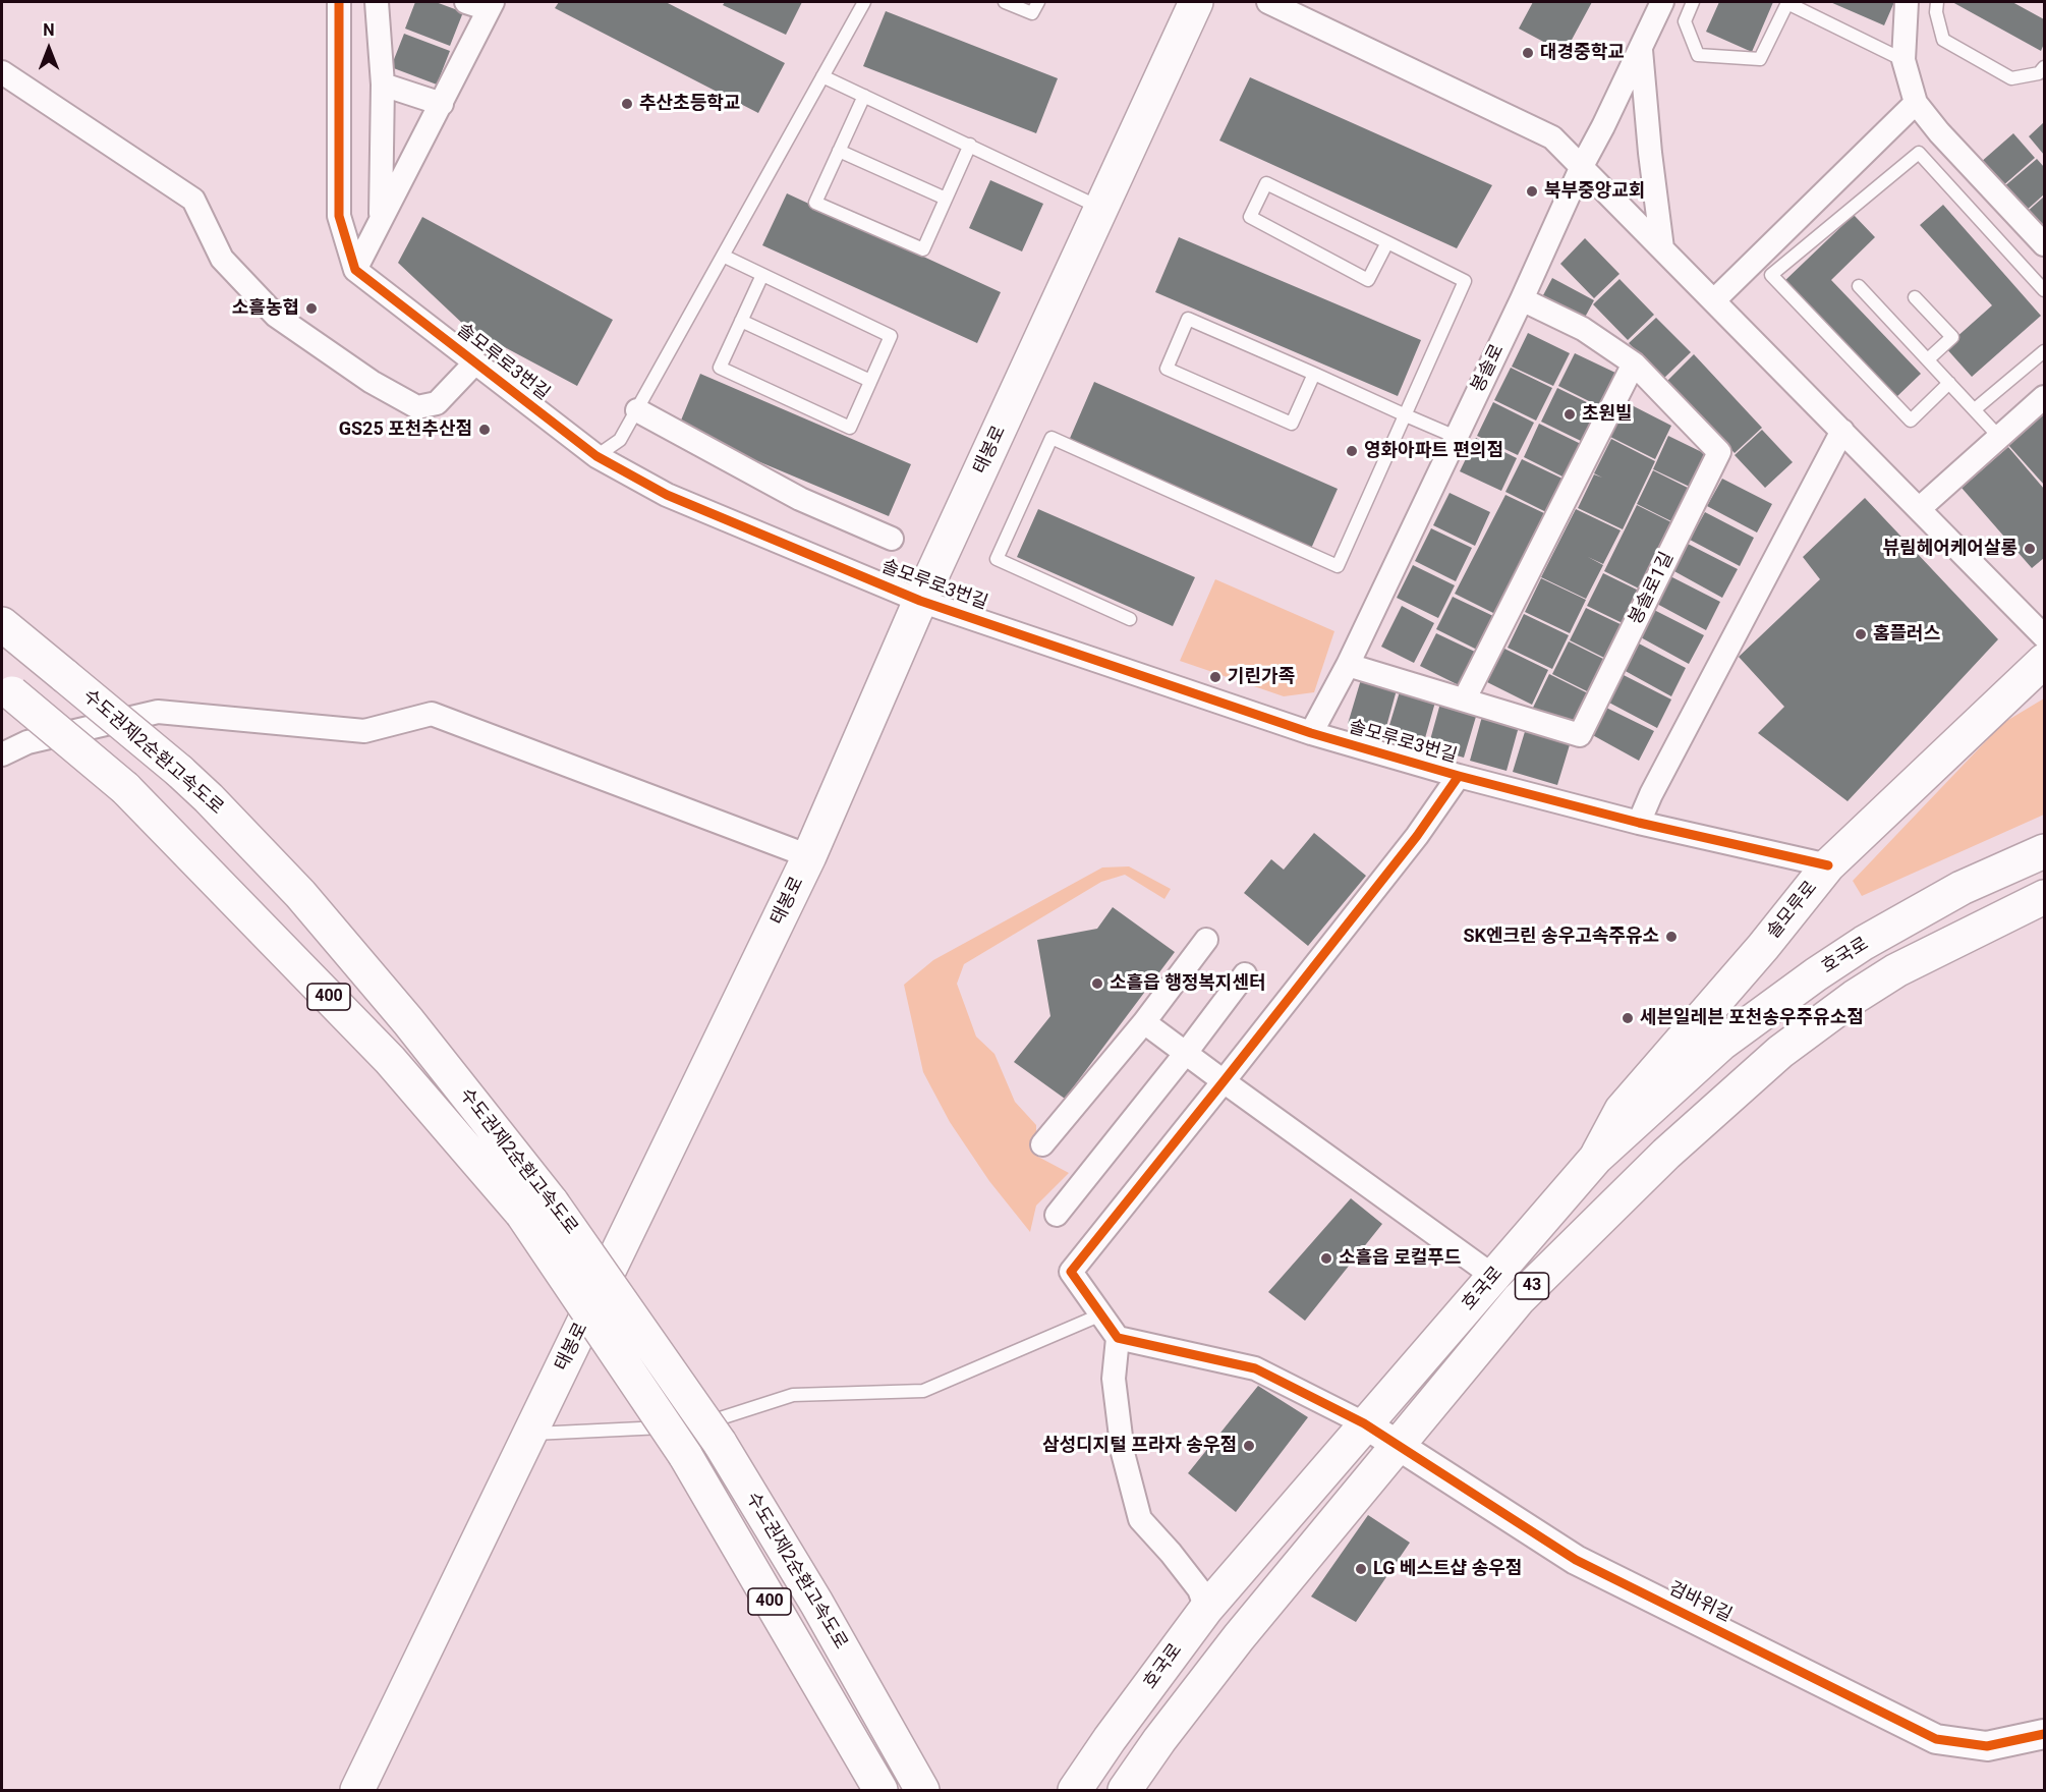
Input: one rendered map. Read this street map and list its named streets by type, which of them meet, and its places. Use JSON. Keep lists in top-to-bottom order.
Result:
{
  "streets": {
    "main road": [
      "태봉로",
      "수도권제2순환고속도로",
      "솔모루로",
      "호국로",
      "400",
      "43"
    ],
    "street": [
      "솔모루로3번길",
      "봉솔로",
      "봉솔로1길",
      "검바위길"
    ]
  },
  "crossings": [
    ["솔모루로3번길", "봉솔로"],
    ["솔모루로3번길", "태봉로"],
    ["솔모루로3번길", "솔모루로"],
    ["봉솔로", "봉솔로1길"],
    ["솔모루로", "호국로"],
    ["호국로", "검바위길"]
  ],
  "places": [
    "대경중학교",
    "추산초등학교",
    "북부중앙교회",
    "소흘농협",
    "초원빌",
    "GS25 포천추산점",
    "영화아파트 편의점",
    "뷰림헤어케어살롱",
    "홈플러스",
    "기린가족",
    "SK엔크린 송우고속주유소",
    "소흘읍 행정복지센터",
    "세븐일레븐 포천송우주유소점",
    "소흘읍 로컬푸드",
    "삼성디지털 프라자 송우점",
    "LG 베스트샵 송우점"
  ],
  "north": "top"
}
